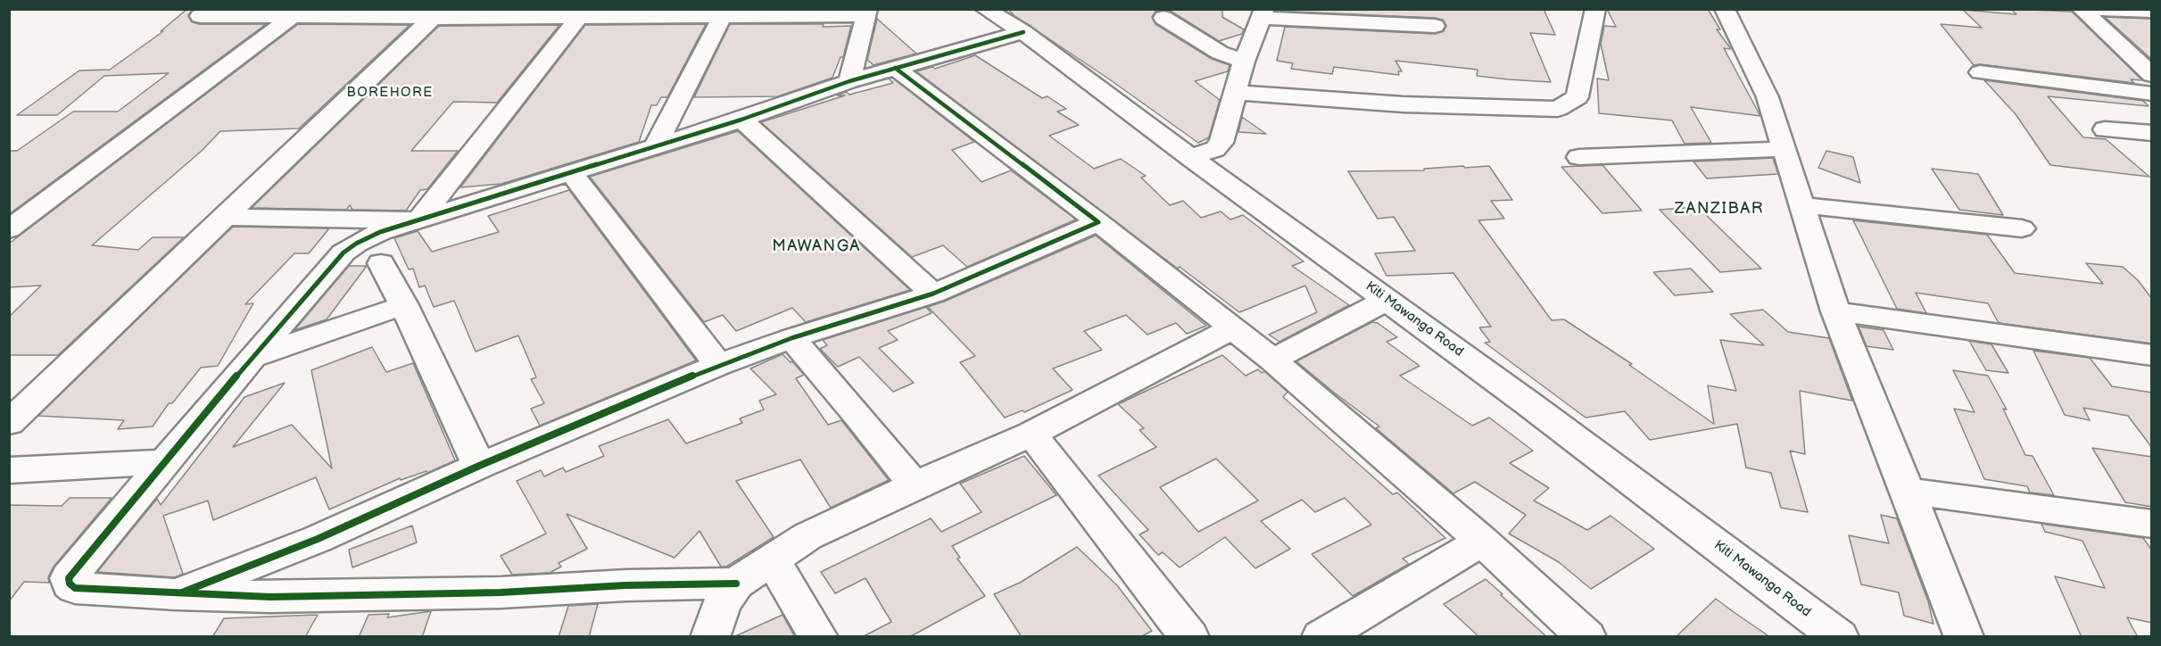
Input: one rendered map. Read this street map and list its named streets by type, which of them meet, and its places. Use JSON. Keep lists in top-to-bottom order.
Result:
{
  "streets": {
    "street": ["Kiti Mawanga Road"]
  },
  "districts": ["BOREHORE", "ZANZIBAR", "MAWANGA"]
}
